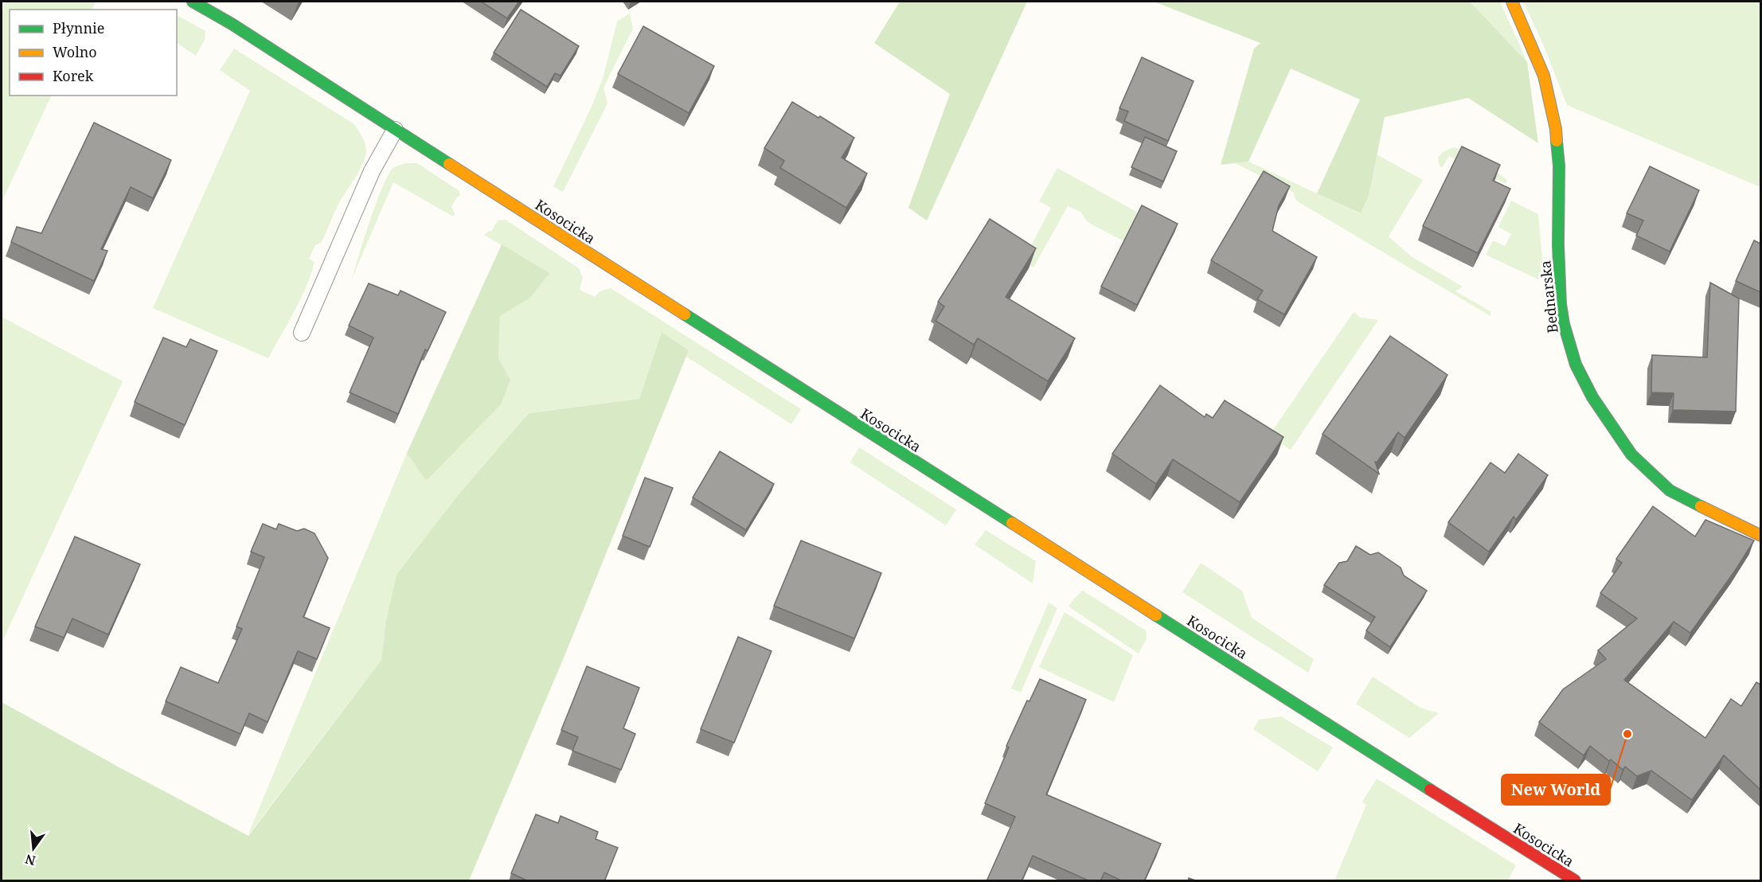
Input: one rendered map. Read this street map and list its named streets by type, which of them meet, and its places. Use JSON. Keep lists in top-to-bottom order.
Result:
{
  "streets": {
    "street": ["Kosocicka", "Bednarska"]
  },
  "places": ["New World"],
  "legend": ["Płynnie", "Wolno", "Korek"],
  "north": "bottom"
}
